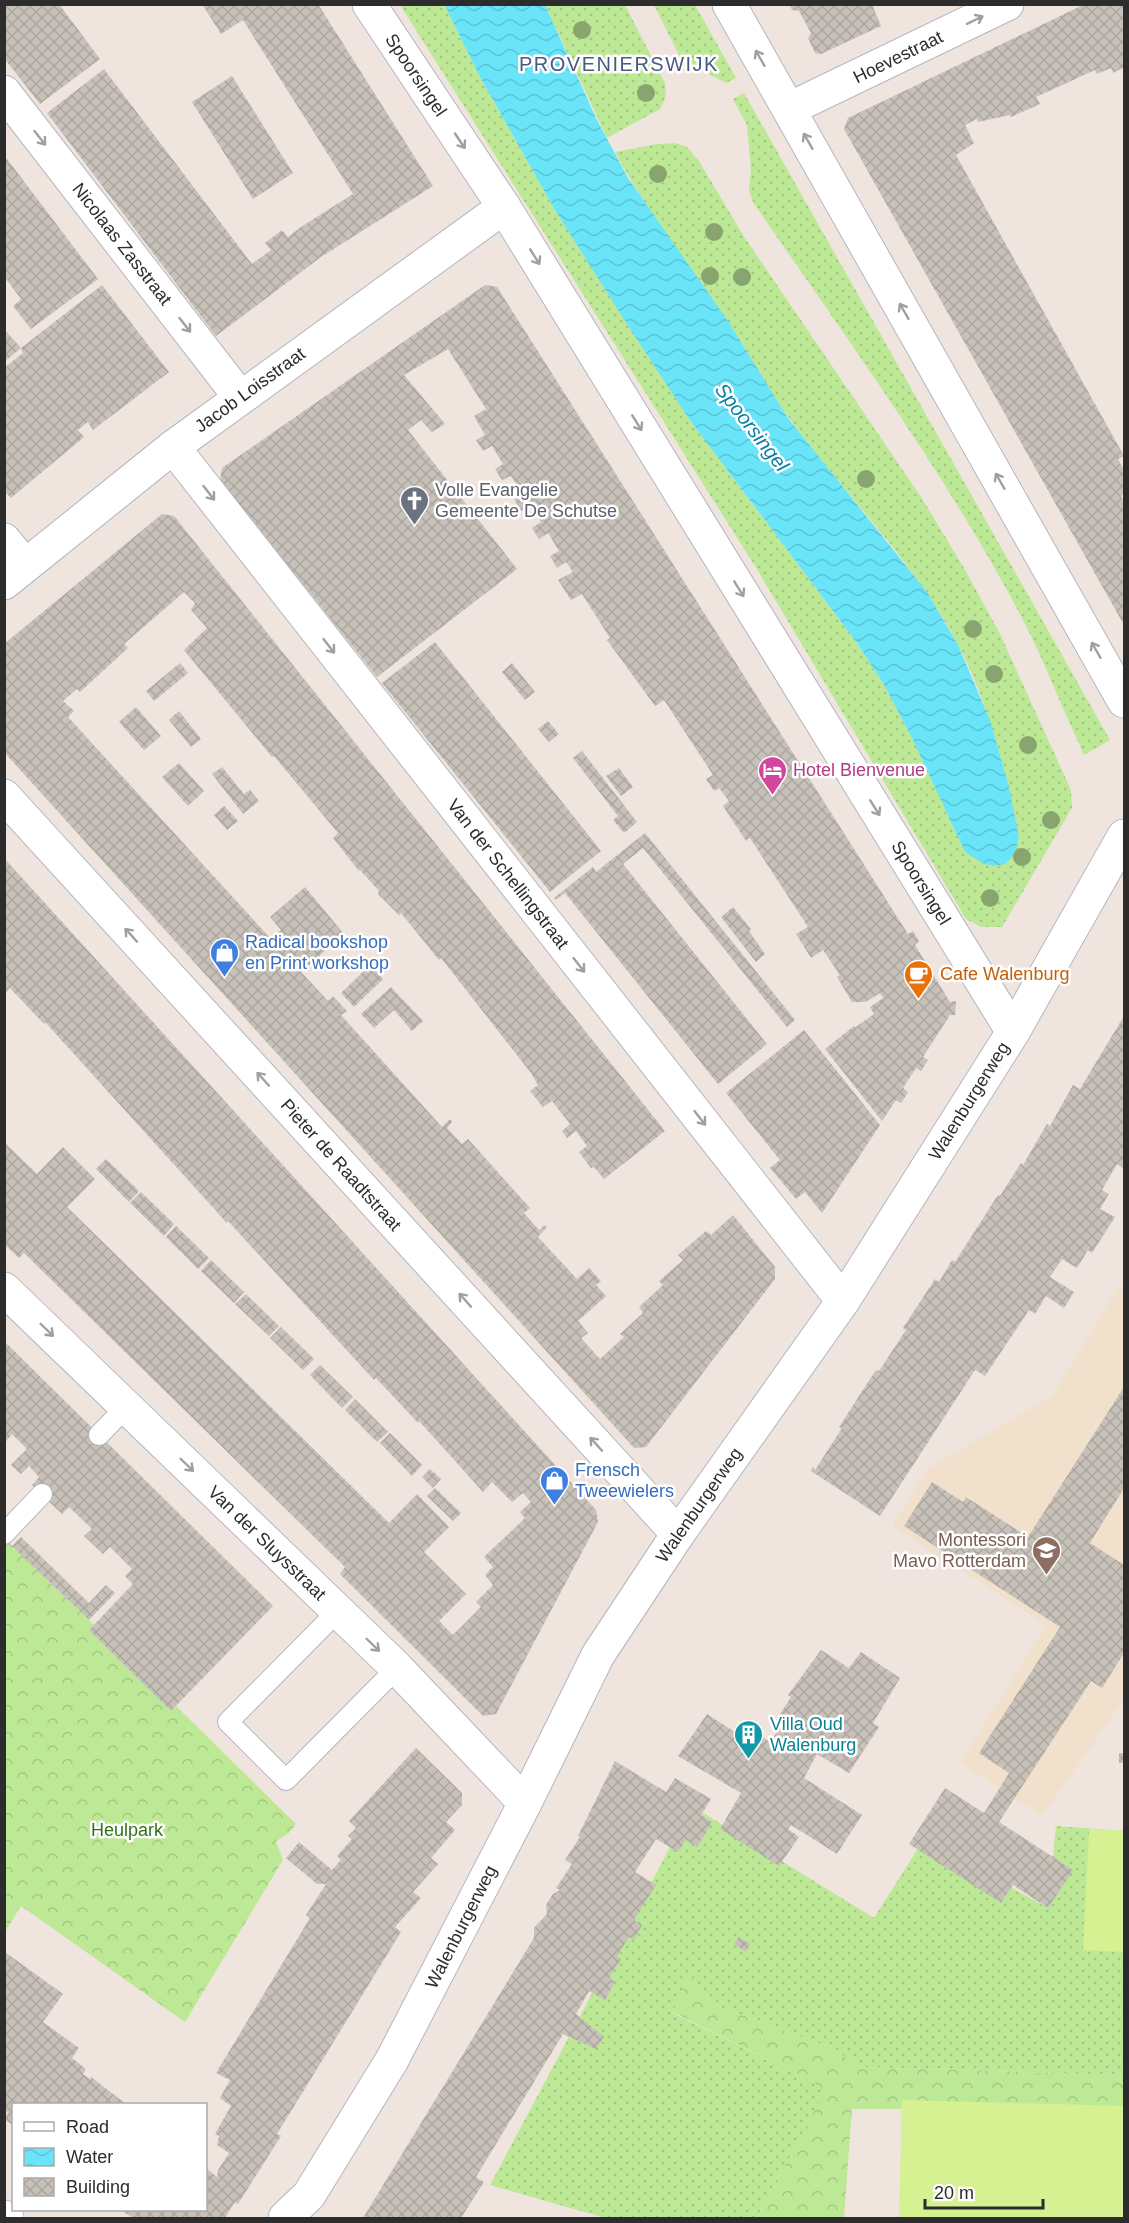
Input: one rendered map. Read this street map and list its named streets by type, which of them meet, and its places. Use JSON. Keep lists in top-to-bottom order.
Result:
{
  "streets": {
    "street": [
      "Hoevestraat",
      "Spoorsingel",
      "Nicolaas Zasstraat",
      "Jacob Loisstraat",
      "Van der Schellingstraat",
      "Walenburgerweg",
      "Pieter de Raadtstraat",
      "Van der Sluysstraat"
    ]
  },
  "crossings": [
    ["Spoorsingel", "Jacob Loisstraat"],
    ["Spoorsingel", "Walenburgerweg"],
    ["Nicolaas Zasstraat", "Jacob Loisstraat"],
    ["Jacob Loisstraat", "Van der Schellingstraat"],
    ["Van der Schellingstraat", "Walenburgerweg"],
    ["Walenburgerweg", "Pieter de Raadtstraat"],
    ["Walenburgerweg", "Van der Sluysstraat"]
  ],
  "one_way": [
    "Hoevestraat",
    "Nicolaas Zasstraat",
    "Van der Schellingstraat",
    "Pieter de Raadtstraat",
    "Van der Sluysstraat"
  ],
  "districts": ["PROVENIERSWIJK"],
  "water": ["Spoorsingel"],
  "parks": ["Heulpark"],
  "places": {
    "church": ["Volle Evangelie Gemeente De Schutse"],
    "hotel": ["Hotel Bienvenue"],
    "shop": ["Radical bookshop en Print workshop", "Frensch Tweewielers"],
    "cafe": ["Cafe Walenburg"],
    "school or university": ["Montessori Mavo Rotterdam"],
    "building": ["Villa Oud Walenburg"]
  },
  "legend": ["Road", "Water", "Building"],
  "scale_bar": "20 m"
}
